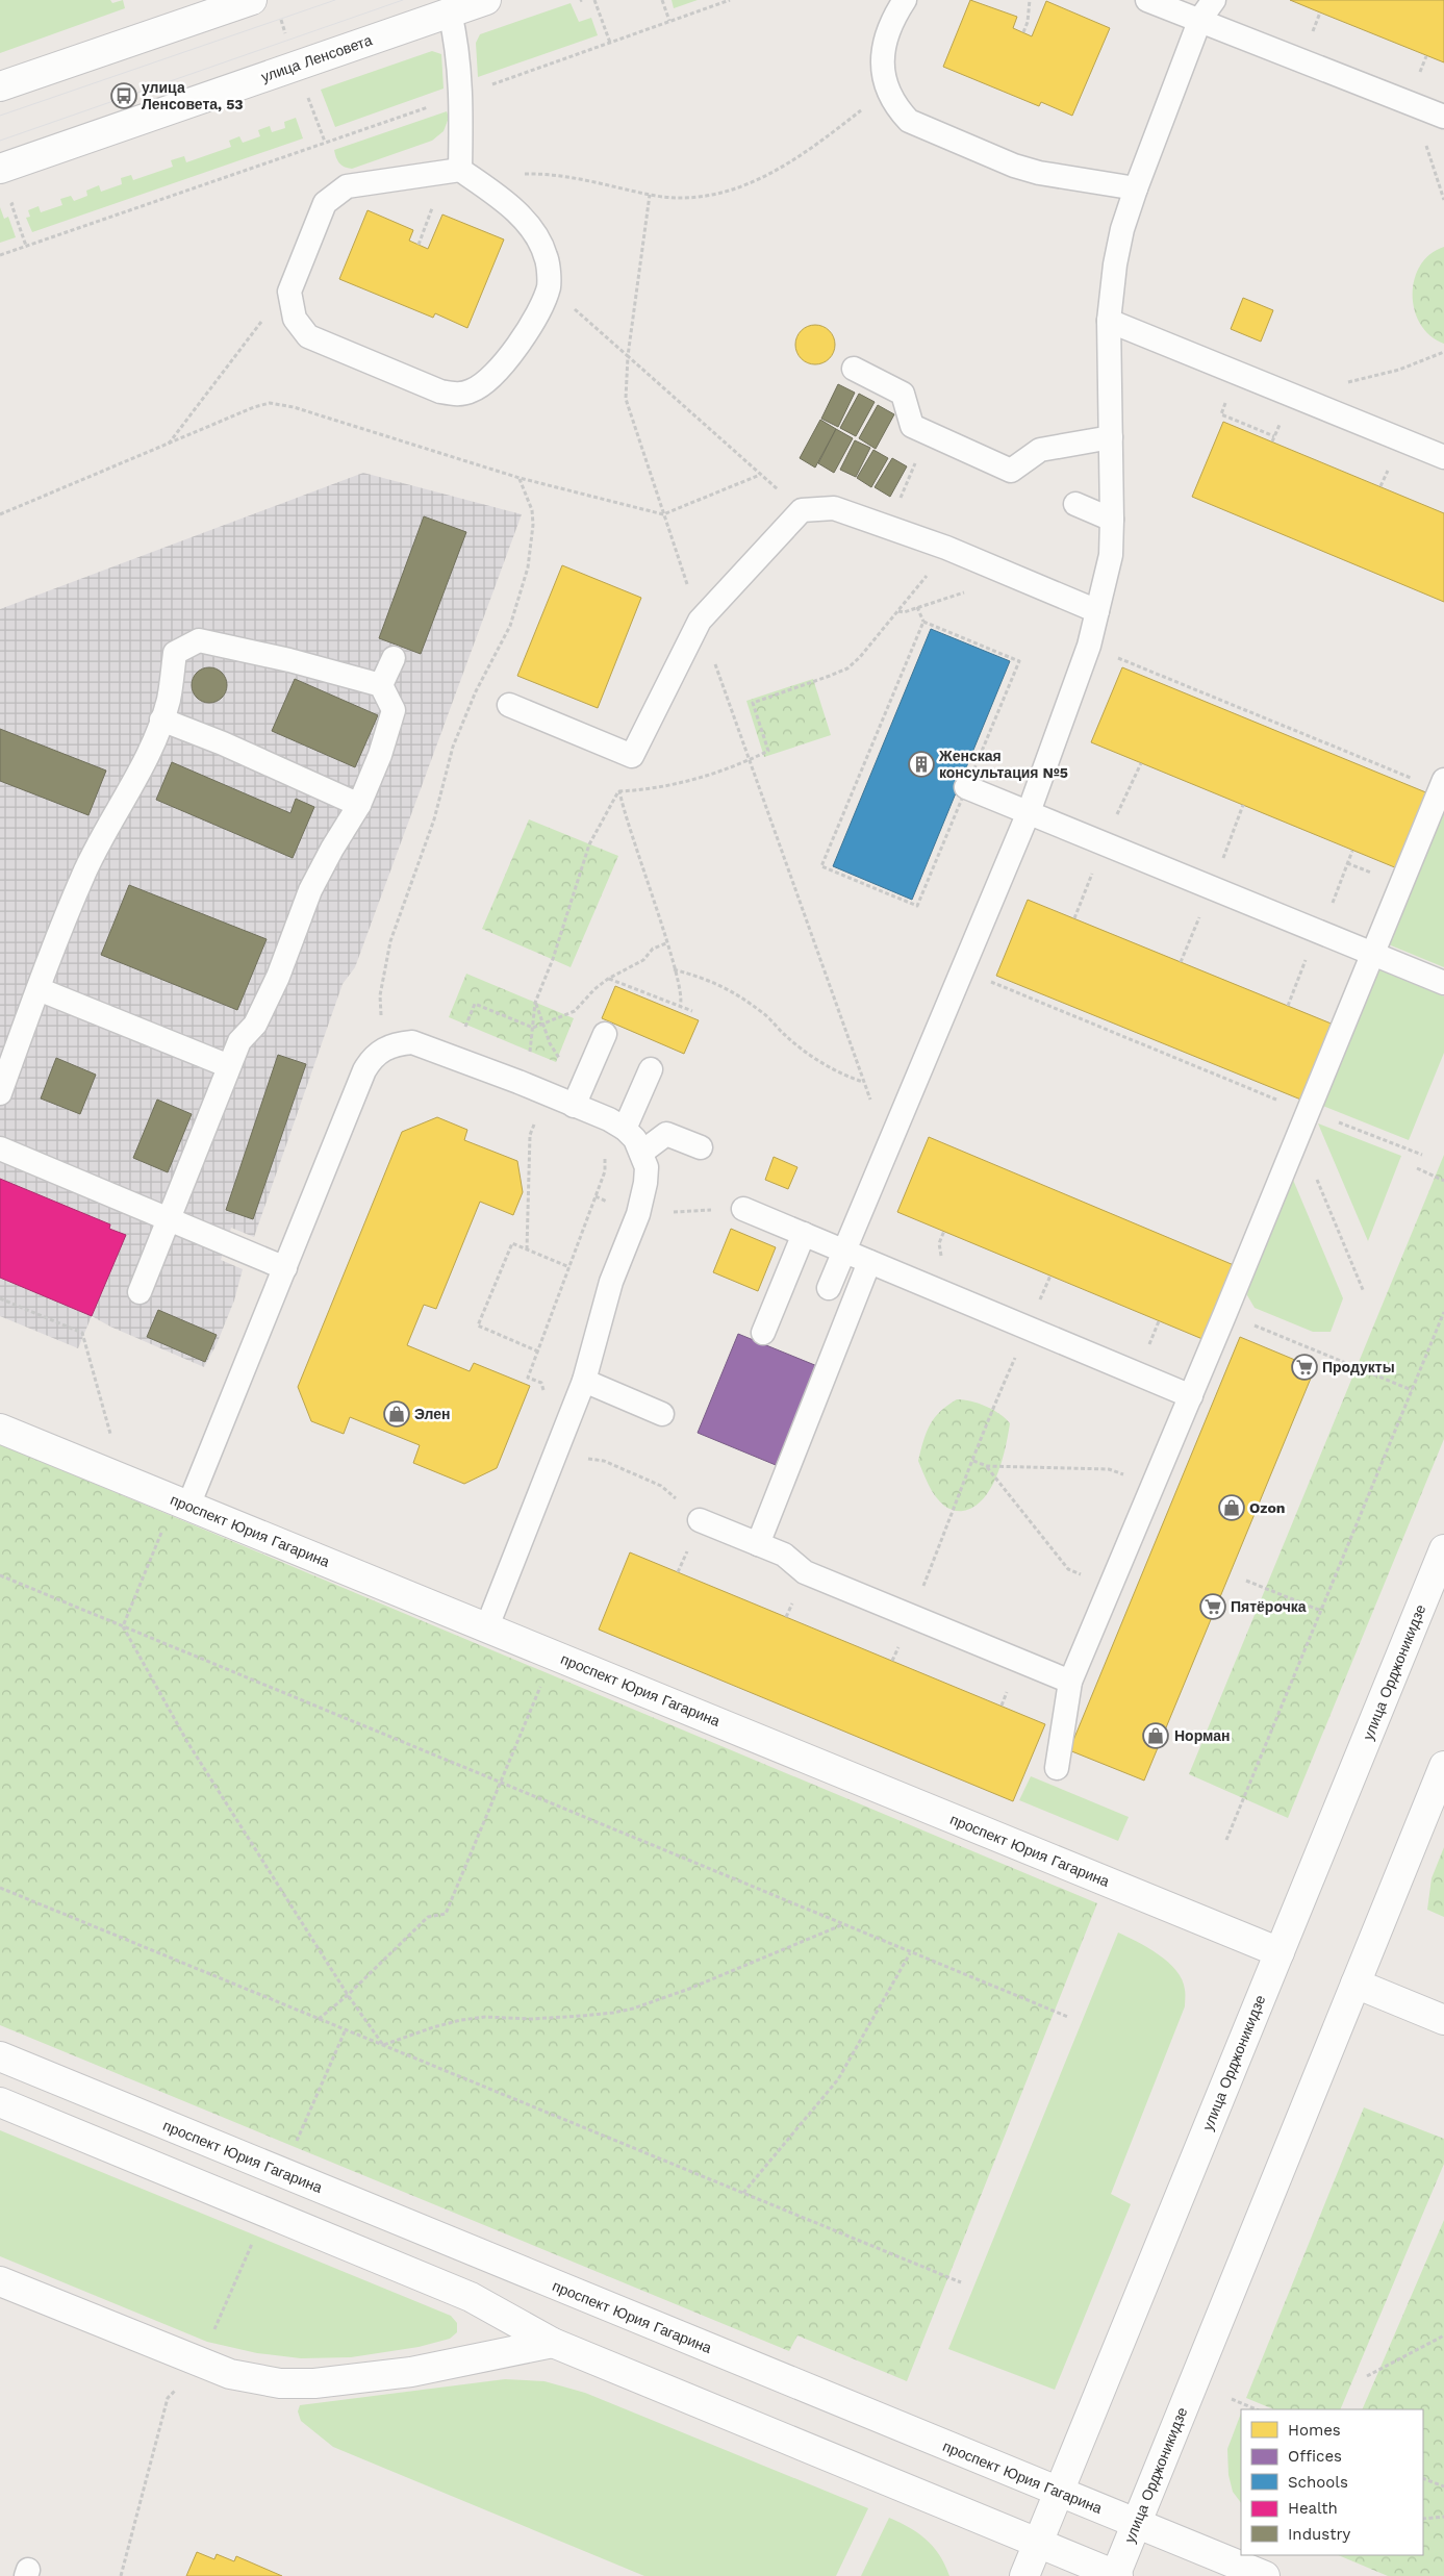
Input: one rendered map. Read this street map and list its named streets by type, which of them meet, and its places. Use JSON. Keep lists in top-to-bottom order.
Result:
{
  "streets": {
    "main road": ["улица Ленсовета", "проспект Юрия Гагарина", "улица Орджоникидзе"]
  },
  "crossings": [
    ["проспект Юрия Гагарина", "улица Орджоникидзе"]
  ],
  "places": {
    "bus stop": ["улица Ленсовета, 53"],
    "building": ["Женская консультация №5"],
    "supermarket": ["Продукты", "Пятёрочка"],
    "shop": ["Элен", "Ozon", "Норман"]
  },
  "legend": [
    "Homes",
    "Offices",
    "Schools",
    "Health",
    "Industry"
  ]
}
